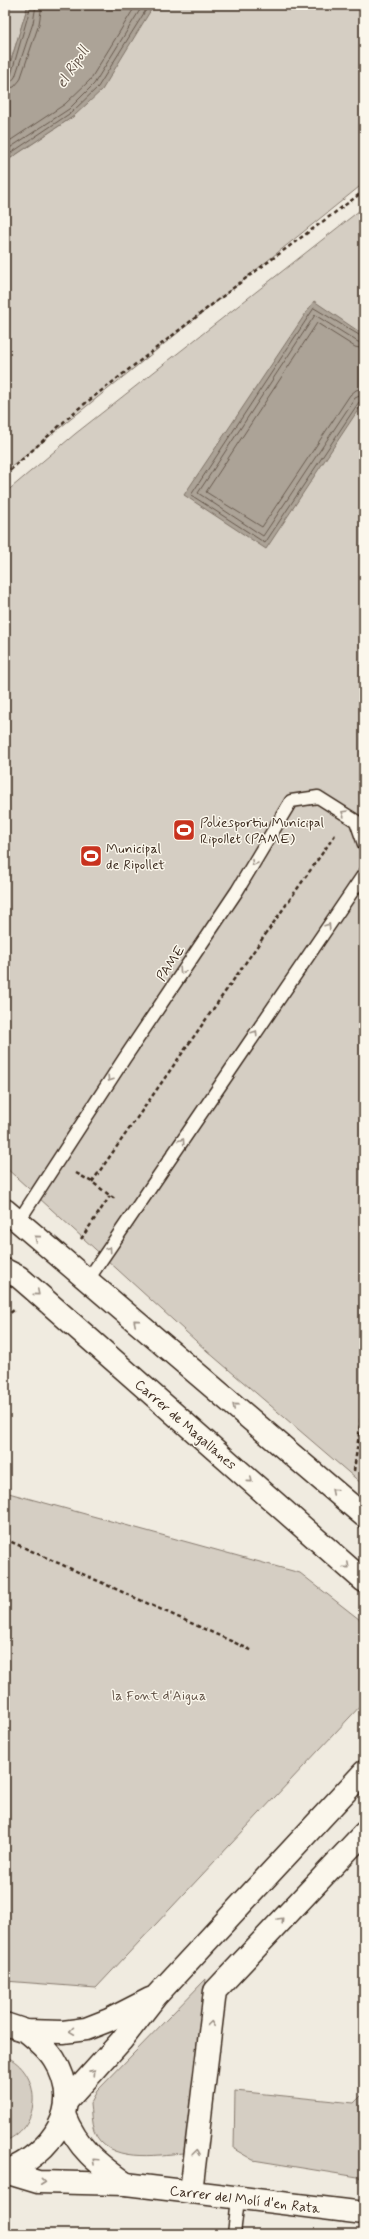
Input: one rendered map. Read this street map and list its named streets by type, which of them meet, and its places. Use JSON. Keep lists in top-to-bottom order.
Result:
{
  "streets": {
    "street": ["Carrer de Magallanes", "Carrer del Molí d'en Rata"],
    "lane": ["PAME"]
  },
  "water": ["el Ripoll"],
  "parks": ["la Font d'Aigua"],
  "places": {
    "sports": ["Poliesportiu Municipal Ripollet (PAME)", "Municipal de Ripollet"]
  }
}
